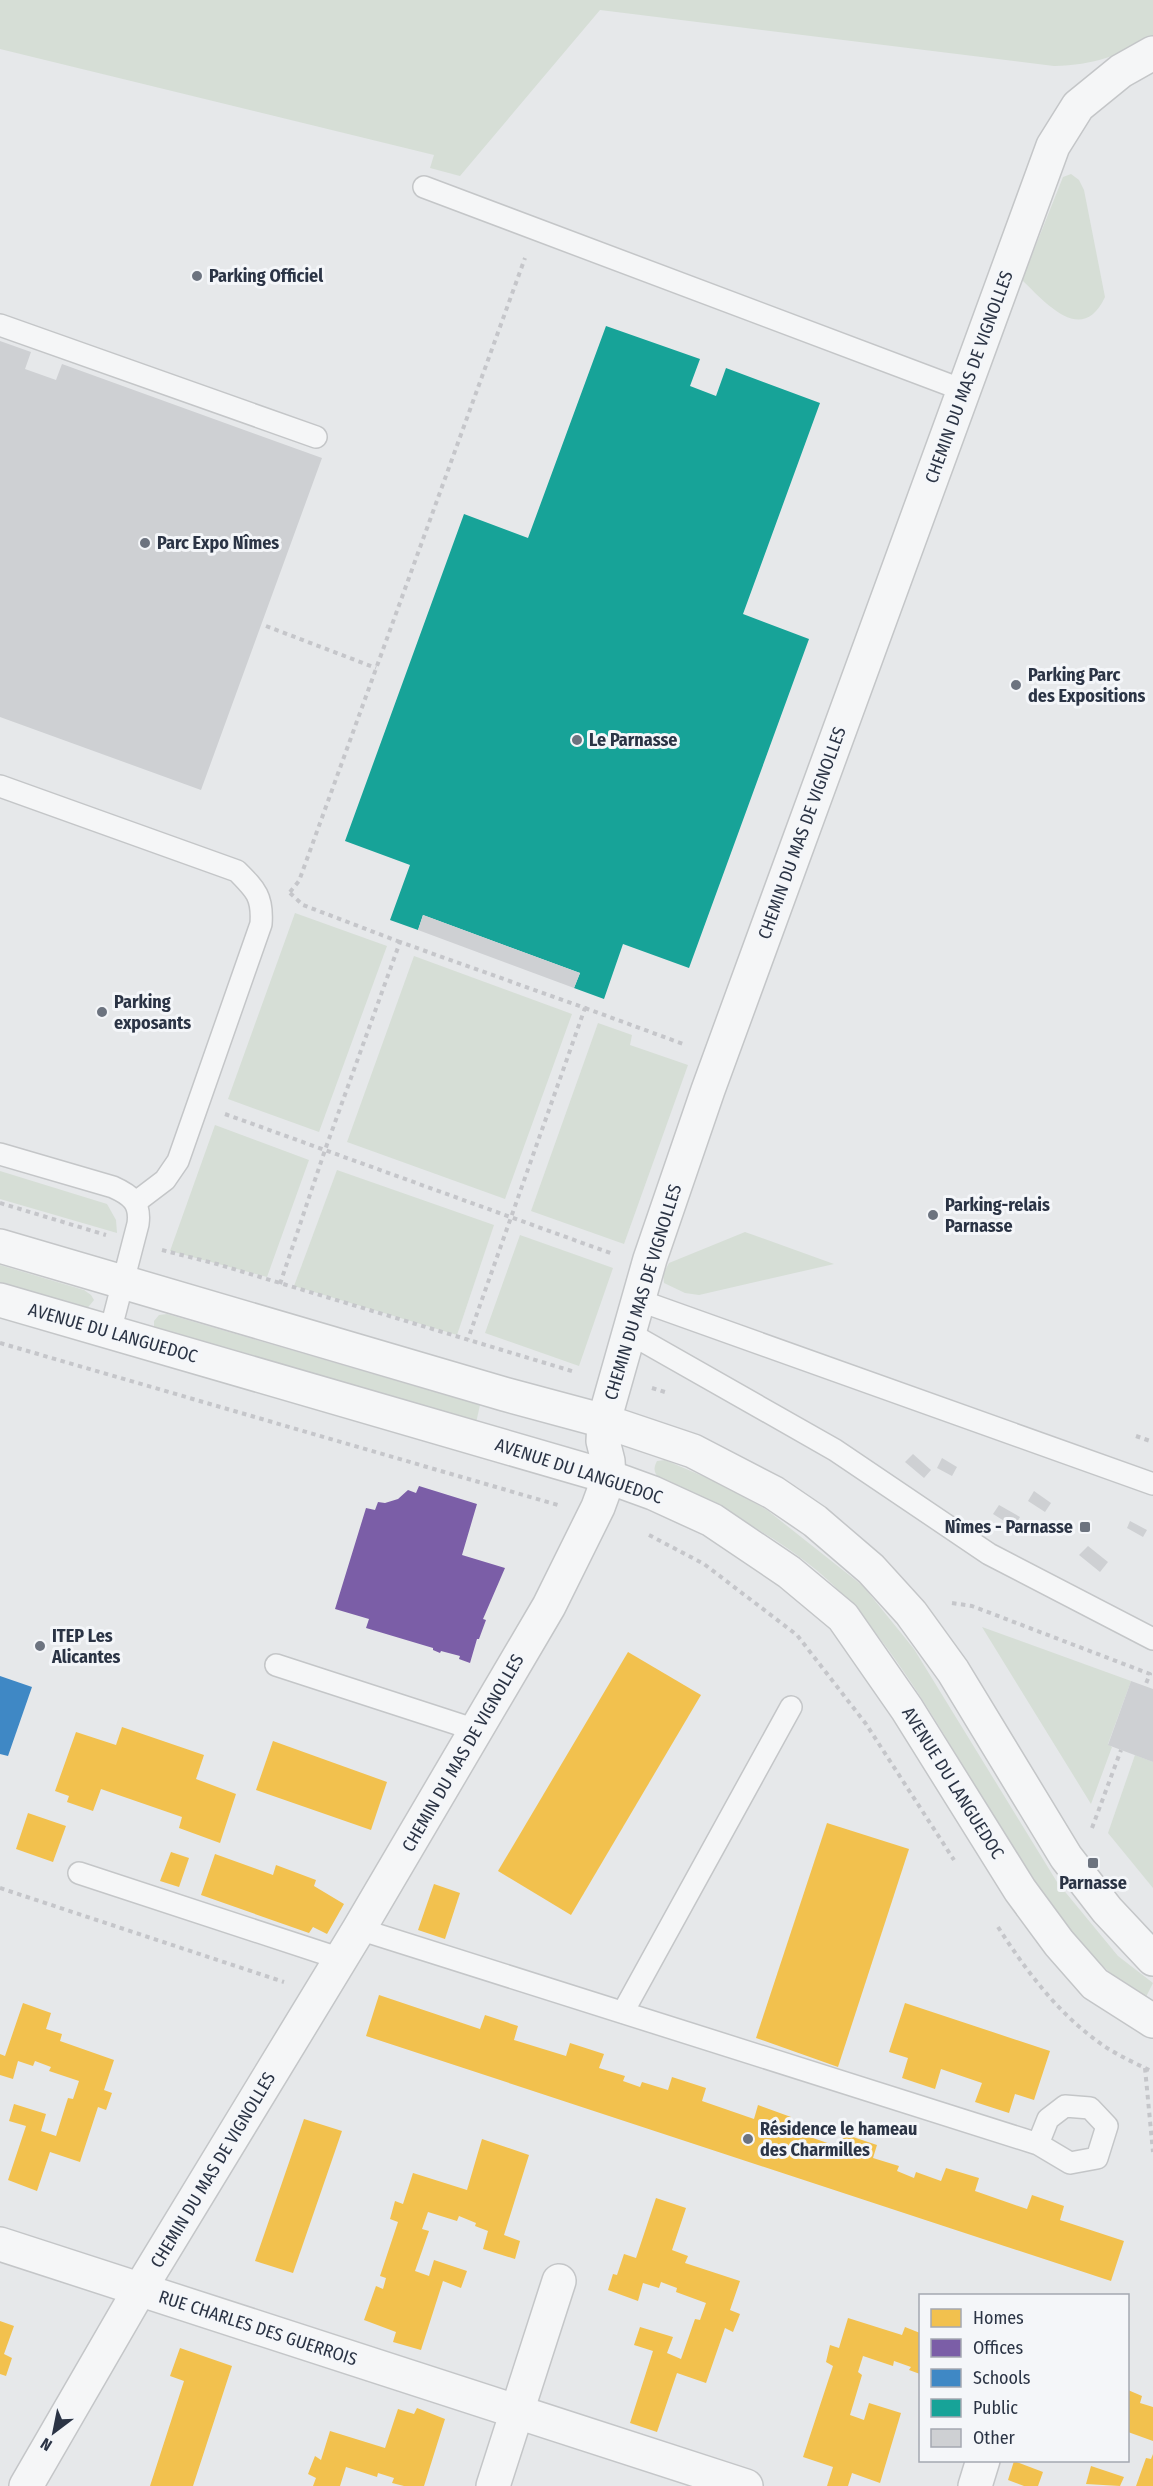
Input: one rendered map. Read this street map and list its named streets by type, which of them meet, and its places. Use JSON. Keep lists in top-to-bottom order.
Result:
{
  "streets": {
    "street": ["CHEMIN DU MAS DE VIGNOLLES", "AVENUE DU LANGUEDOC", "RUE CHARLES DES GUERROIS"]
  },
  "crossings": [
    ["CHEMIN DU MAS DE VIGNOLLES", "AVENUE DU LANGUEDOC"],
    ["CHEMIN DU MAS DE VIGNOLLES", "RUE CHARLES DES GUERROIS"]
  ],
  "places": {
    "other": [
      "Parking Officiel",
      "Parc Expo Nîmes",
      "Parking Parc des Expositions",
      "Le Parnasse",
      "Parking exposants",
      "Parking-relais Parnasse",
      "ITEP Les Alicantes",
      "Résidence le hameau des Charmilles"
    ],
    "transit": ["Nîmes - Parnasse", "Parnasse"]
  },
  "legend": [
    "Homes",
    "Offices",
    "Schools",
    "Public",
    "Other"
  ],
  "north": "bottom left"
}
